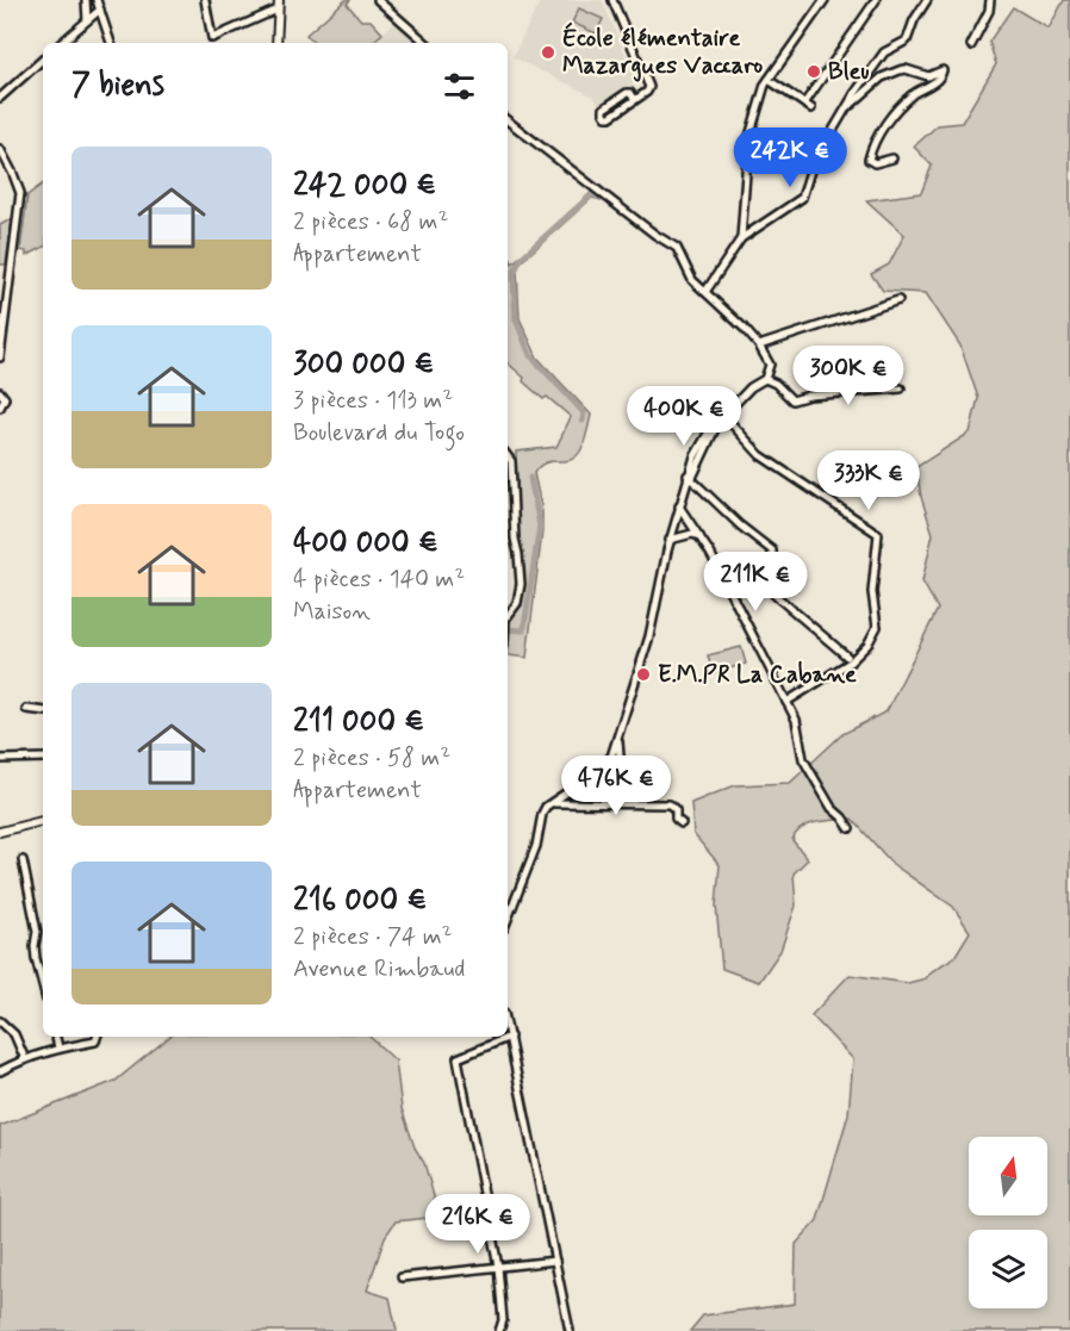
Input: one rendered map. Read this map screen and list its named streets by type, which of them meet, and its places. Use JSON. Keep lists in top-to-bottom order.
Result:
{
  "places": ["École élémentaire Mazargues Vaccaro", "Bleu", "E.M.PR La Cabane"],
  "north": "top",
  "page": {
    "heading": "7 biens",
    "price": [
      "242K €",
      "300K €",
      "400K €",
      "333K €",
      "211K €",
      "476K €",
      "216K €"
    ],
    "list": [
      {
        "name": "242 000 €",
        "note": "2 pièces · 68 m² · Appartement"
      },
      {
        "name": "300 000 €",
        "note": "3 pièces · 113 m² · Boulevard du Togo"
      },
      {
        "name": "400 000 €",
        "note": "4 pièces · 140 m² · Maison"
      },
      {
        "name": "211 000 €",
        "note": "2 pièces · 58 m² · Appartement"
      },
      {
        "name": "216 000 €",
        "note": "2 pièces · 74 m² · Avenue Rimbaud"
      }
    ]
  }
}
